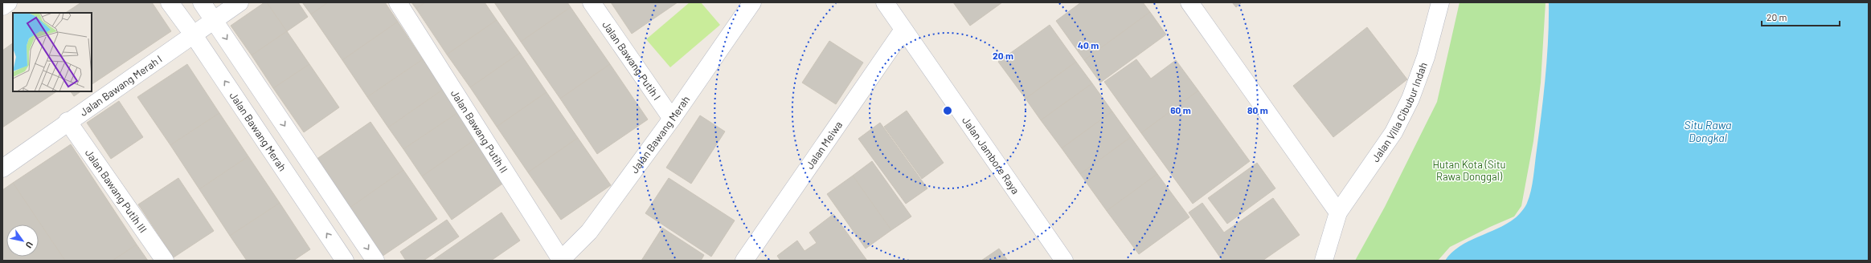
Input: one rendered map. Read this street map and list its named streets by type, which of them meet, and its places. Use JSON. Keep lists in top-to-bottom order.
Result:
{
  "streets": {
    "street": [
      "Jalan Bawang Putih I",
      "Jalan Bawang Merah I",
      "Jalan Villa Cibubur Indah",
      "Jalan Bawang Merah",
      "Jalan Bawang Putih II",
      "Jalan Meiwa",
      "Jalan Jambore Raya",
      "Jalan Bawang Putih III"
    ]
  },
  "crossings": [
    ["Jalan Bawang Putih I", "Jalan Bawang Merah"],
    ["Jalan Bawang Merah I", "Jalan Bawang Merah"],
    ["Jalan Bawang Merah I", "Jalan Bawang Putih III"],
    ["Jalan Bawang Merah", "Jalan Bawang Putih II"],
    ["Jalan Meiwa", "Jalan Jambore Raya"]
  ],
  "water": ["Situ Rawa Dongkal"],
  "parks": ["Hutan Kota (Situ Rawa Donggal)"],
  "scale_bar": "20 m",
  "north": "bottom right",
  "rings": [
    "40 m",
    "20 m",
    "60 m",
    "80 m"
  ]
}
